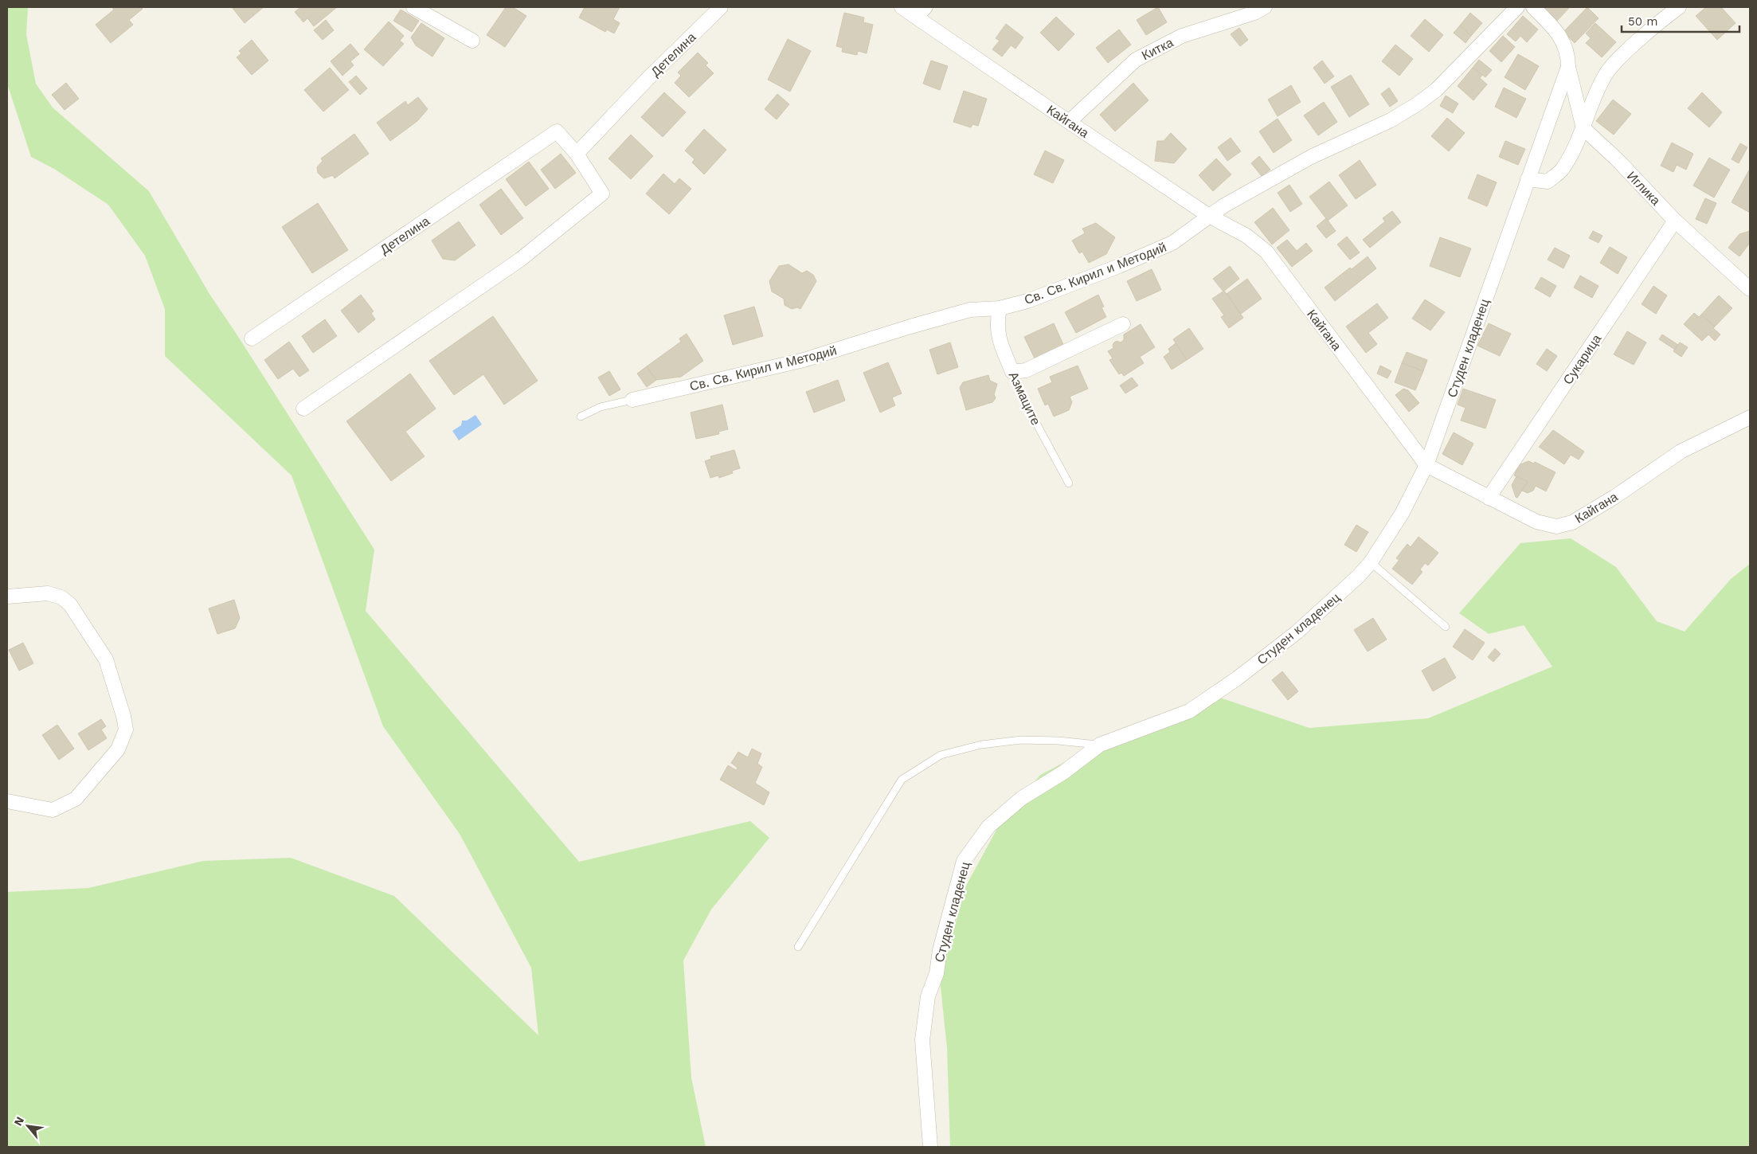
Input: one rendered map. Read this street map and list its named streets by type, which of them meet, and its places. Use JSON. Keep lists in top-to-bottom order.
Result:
{
  "streets": {
    "street": [
      "Китка",
      "Детелина",
      "Кайгана",
      "Иглика",
      "Св. Св. Кирил и Методий",
      "Студен кладенец",
      "Сукарица",
      "Азмаците"
    ]
  },
  "crossings": [
    ["Китка", "Кайгана"],
    ["Кайгана", "Св. Св. Кирил и Методий"],
    ["Кайгана", "Студен кладенец"],
    ["Кайгана", "Сукарица"],
    ["Иглика", "Сукарица"],
    ["Св. Св. Кирил и Методий", "Азмаците"]
  ],
  "scale_bar": "50 m",
  "north": "top left"
}
